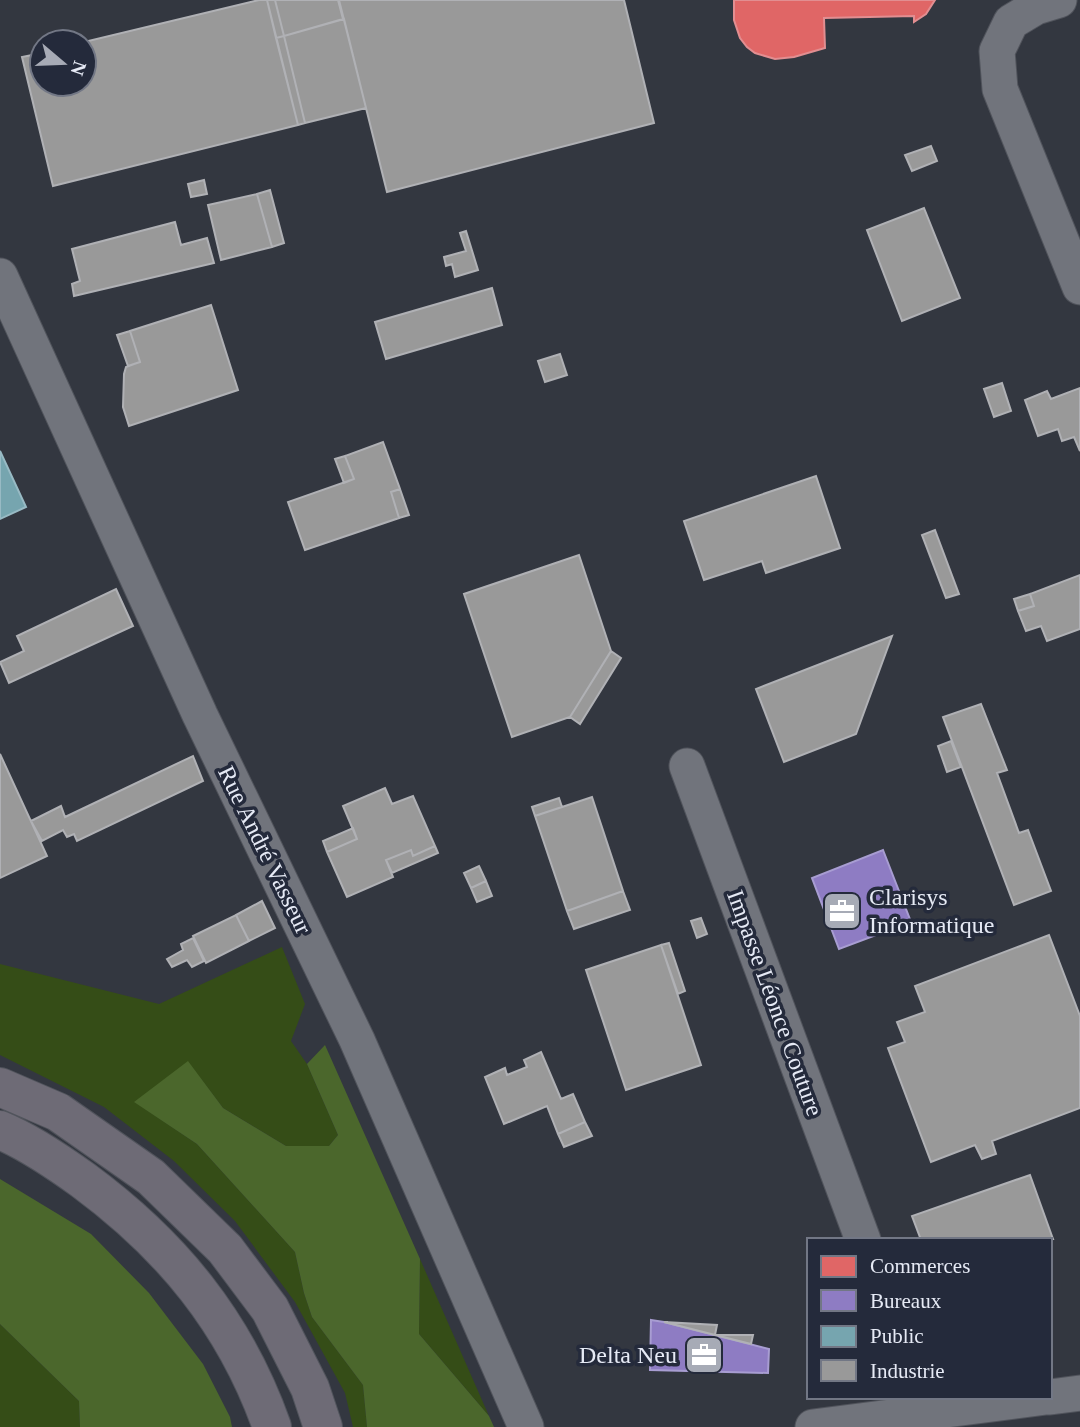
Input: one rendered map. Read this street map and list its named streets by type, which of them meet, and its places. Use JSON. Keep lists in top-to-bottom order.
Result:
{
  "streets": {
    "street": ["Rue André Vasseur", "Impasse Léonce Couture"]
  },
  "places": {
    "office": ["Clarisys Informatique", "Delta Neu"]
  },
  "legend": [
    "Commerces",
    "Bureaux",
    "Public",
    "Industrie"
  ],
  "north": "right"
}
